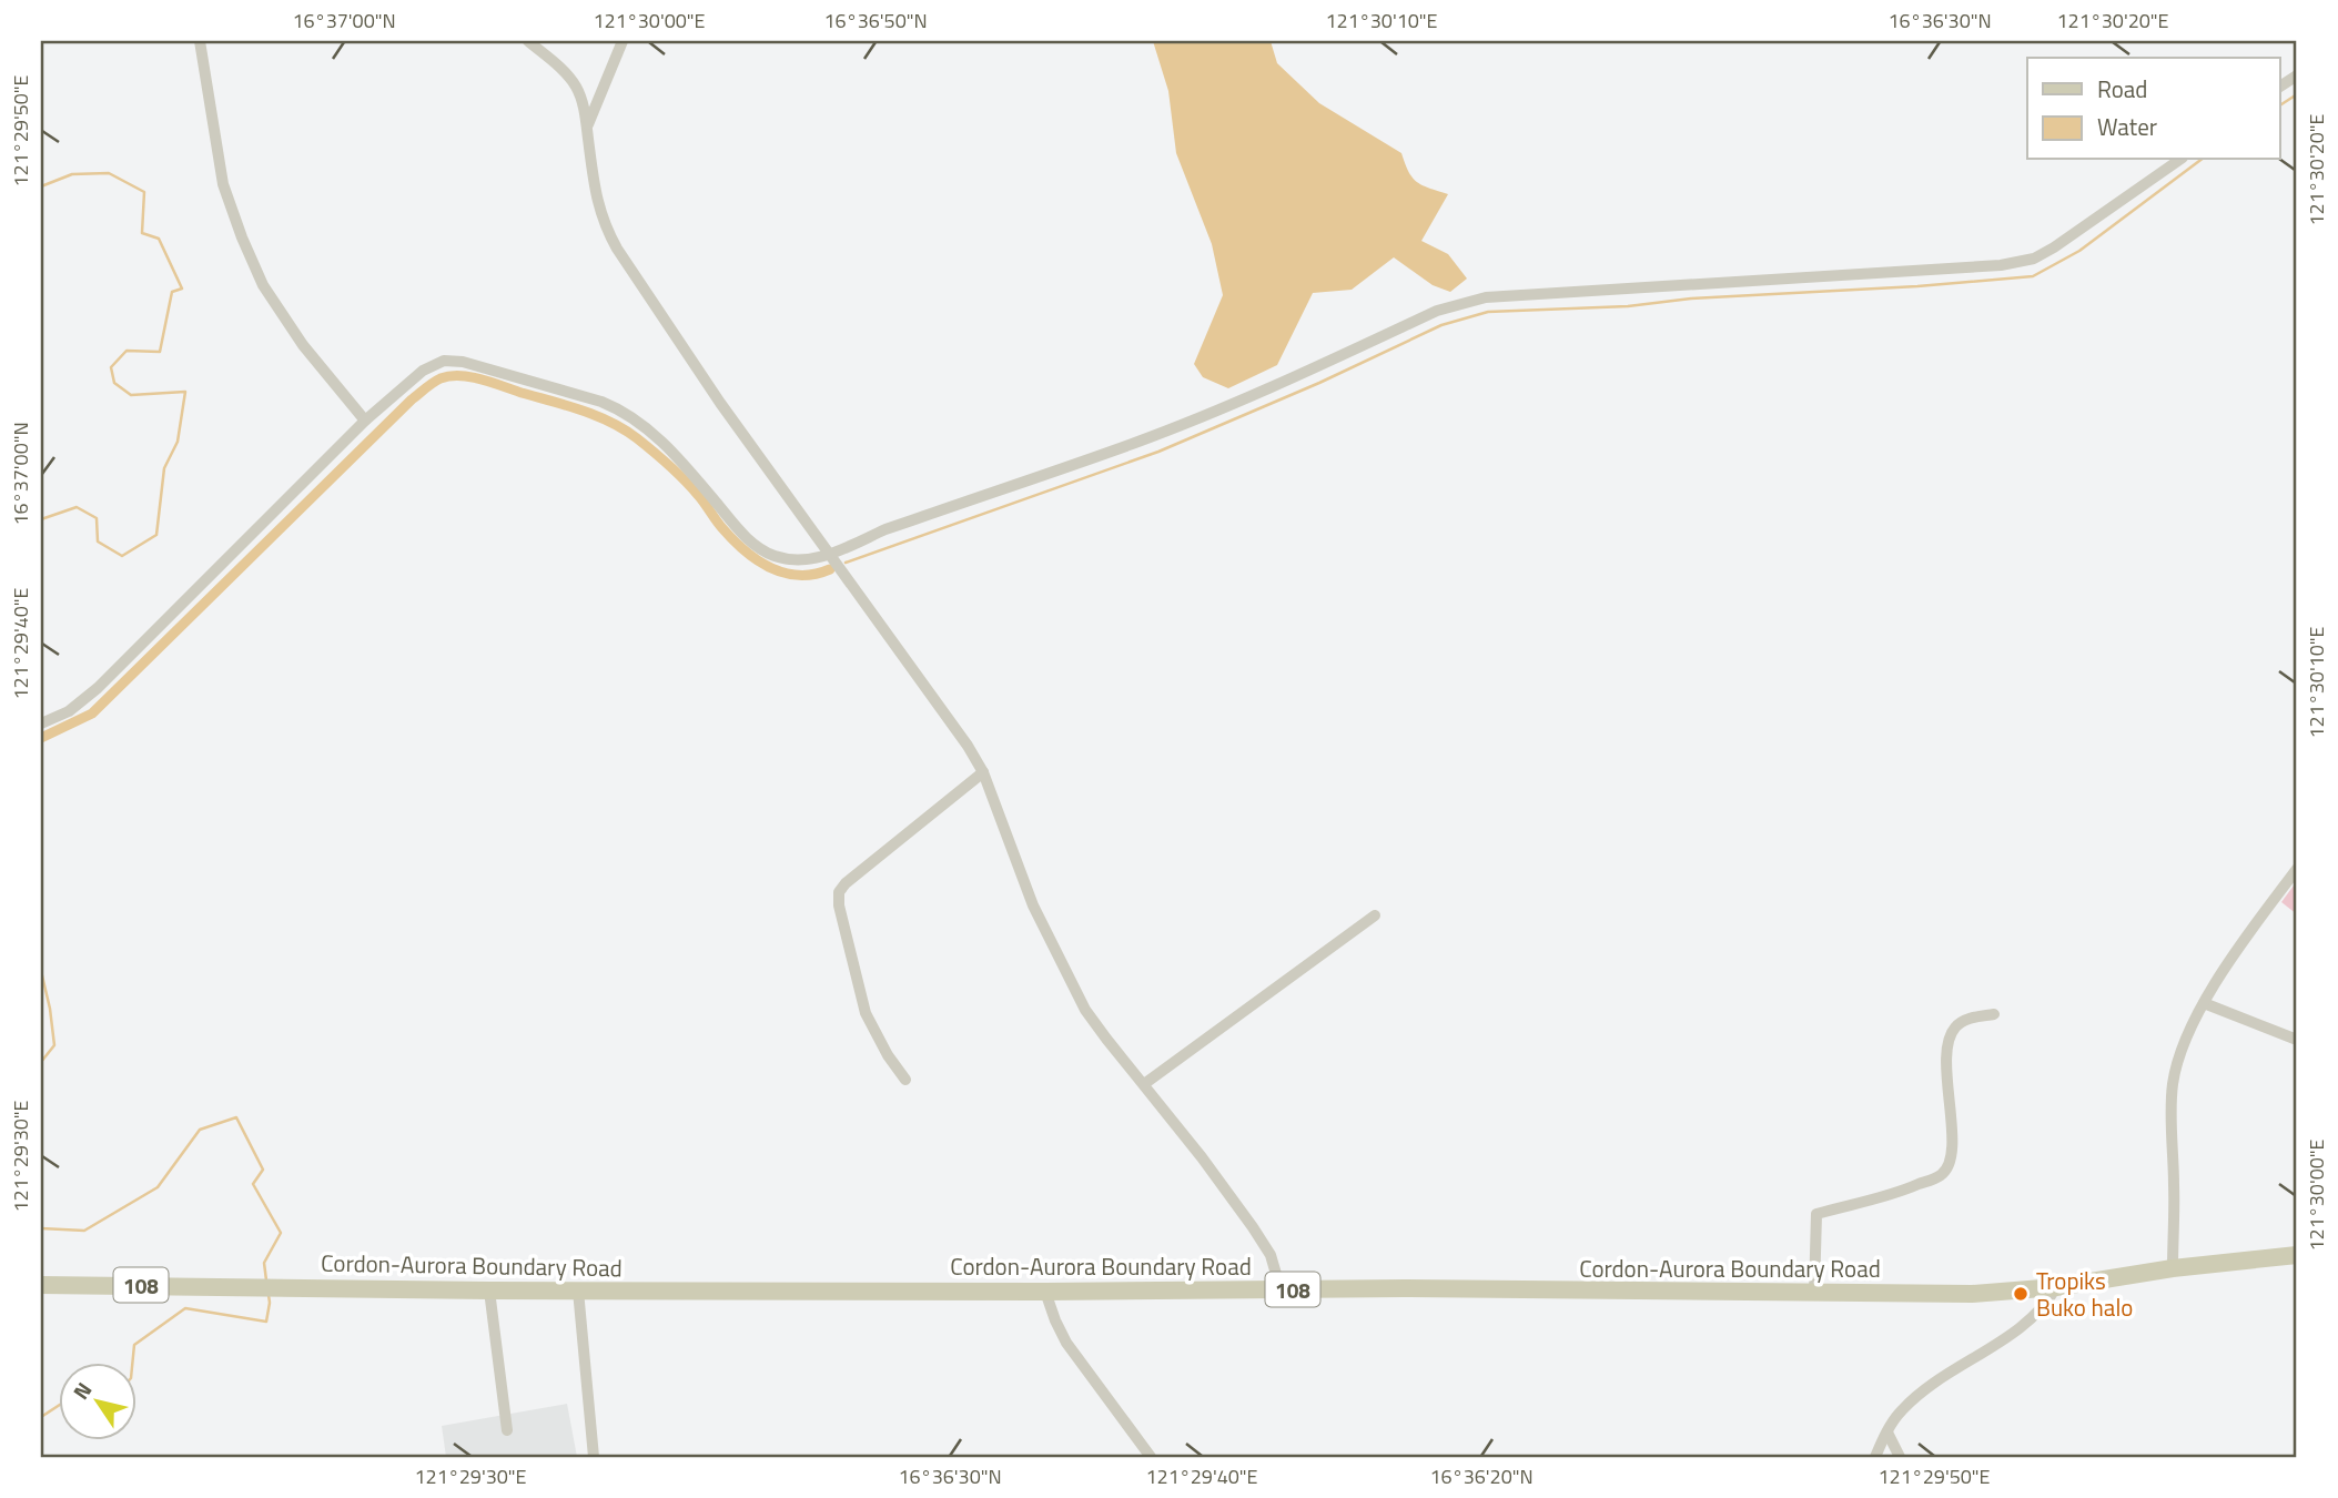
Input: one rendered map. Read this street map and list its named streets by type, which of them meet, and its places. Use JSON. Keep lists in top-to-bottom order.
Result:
{
  "streets": {
    "main road": ["Cordon-Aurora Boundary Road", "108"]
  },
  "places": ["Tropiks Buko halo"],
  "legend": ["Road", "Water"],
  "north": "top left",
  "coordinates": [
    "16°37'00\"N",
    "121°30'00\"E",
    "16°36'50\"N",
    "121°30'10\"E",
    "16°36'30\"N",
    "121°30'20\"E",
    "121°29'50\"E",
    "121°29'40\"E",
    "121°29'30\"E",
    "16°36'20\"N"
  ]
}
